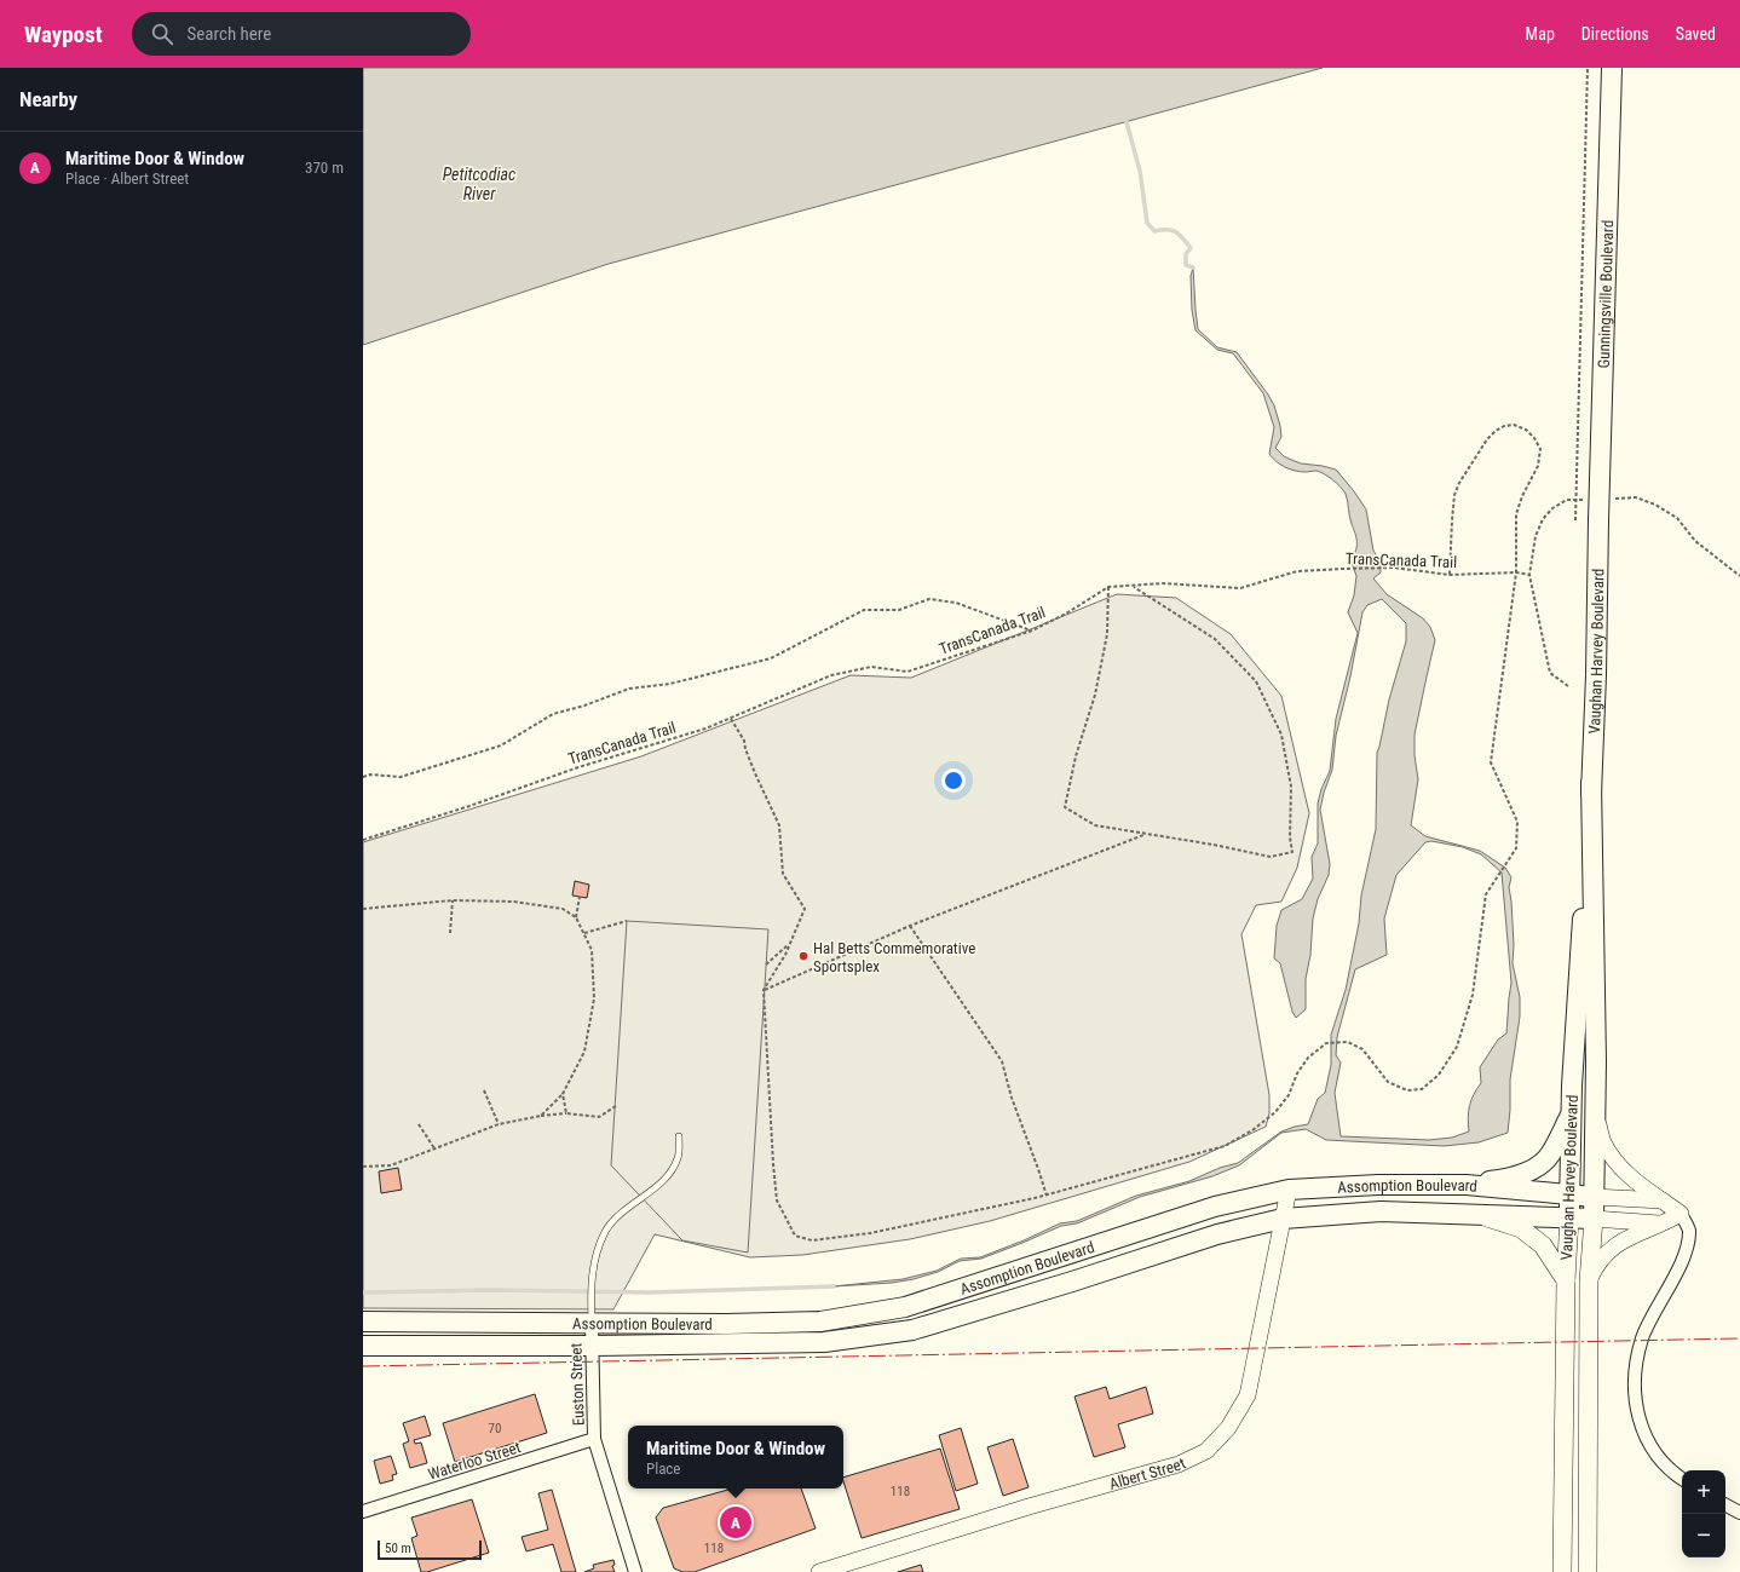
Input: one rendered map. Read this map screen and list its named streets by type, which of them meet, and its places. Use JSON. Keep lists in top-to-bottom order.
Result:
{
  "streets": {
    "main road": ["Gunningsville Boulevard", "Vaughan Harvey Boulevard", "Assomption Boulevard"],
    "street": ["Euston Street", "Waterloo Street", "Albert Street"],
    "path": ["TransCanada Trail"]
  },
  "crossings": [
    ["Gunningsville Boulevard", "Vaughan Harvey Boulevard"],
    ["Vaughan Harvey Boulevard", "Assomption Boulevard"],
    ["Assomption Boulevard", "Euston Street"],
    ["Assomption Boulevard", "Albert Street"],
    ["Euston Street", "Waterloo Street"]
  ],
  "water": ["Petitcodiac River"],
  "places": ["Hal Betts Commemorative Sportsplex"],
  "house_numbers": ["70", "118", "118"],
  "scale_bar": "50 m",
  "page": {
    "header": "Waypost",
    "search": "Search here",
    "nav": ["Map", "Directions", "Saved"],
    "heading": "Nearby",
    "list": [
      {
        "mark": "A",
        "name": "Maritime Door & Window",
        "note": "Place · Albert Street",
        "value": "370 m"
      }
    ],
    "popup": ["Maritime Door & Window", "Place"],
    "map_buttons": ["+", "−"],
    "pins": "A",
    "scale": "50 m"
  }
}
